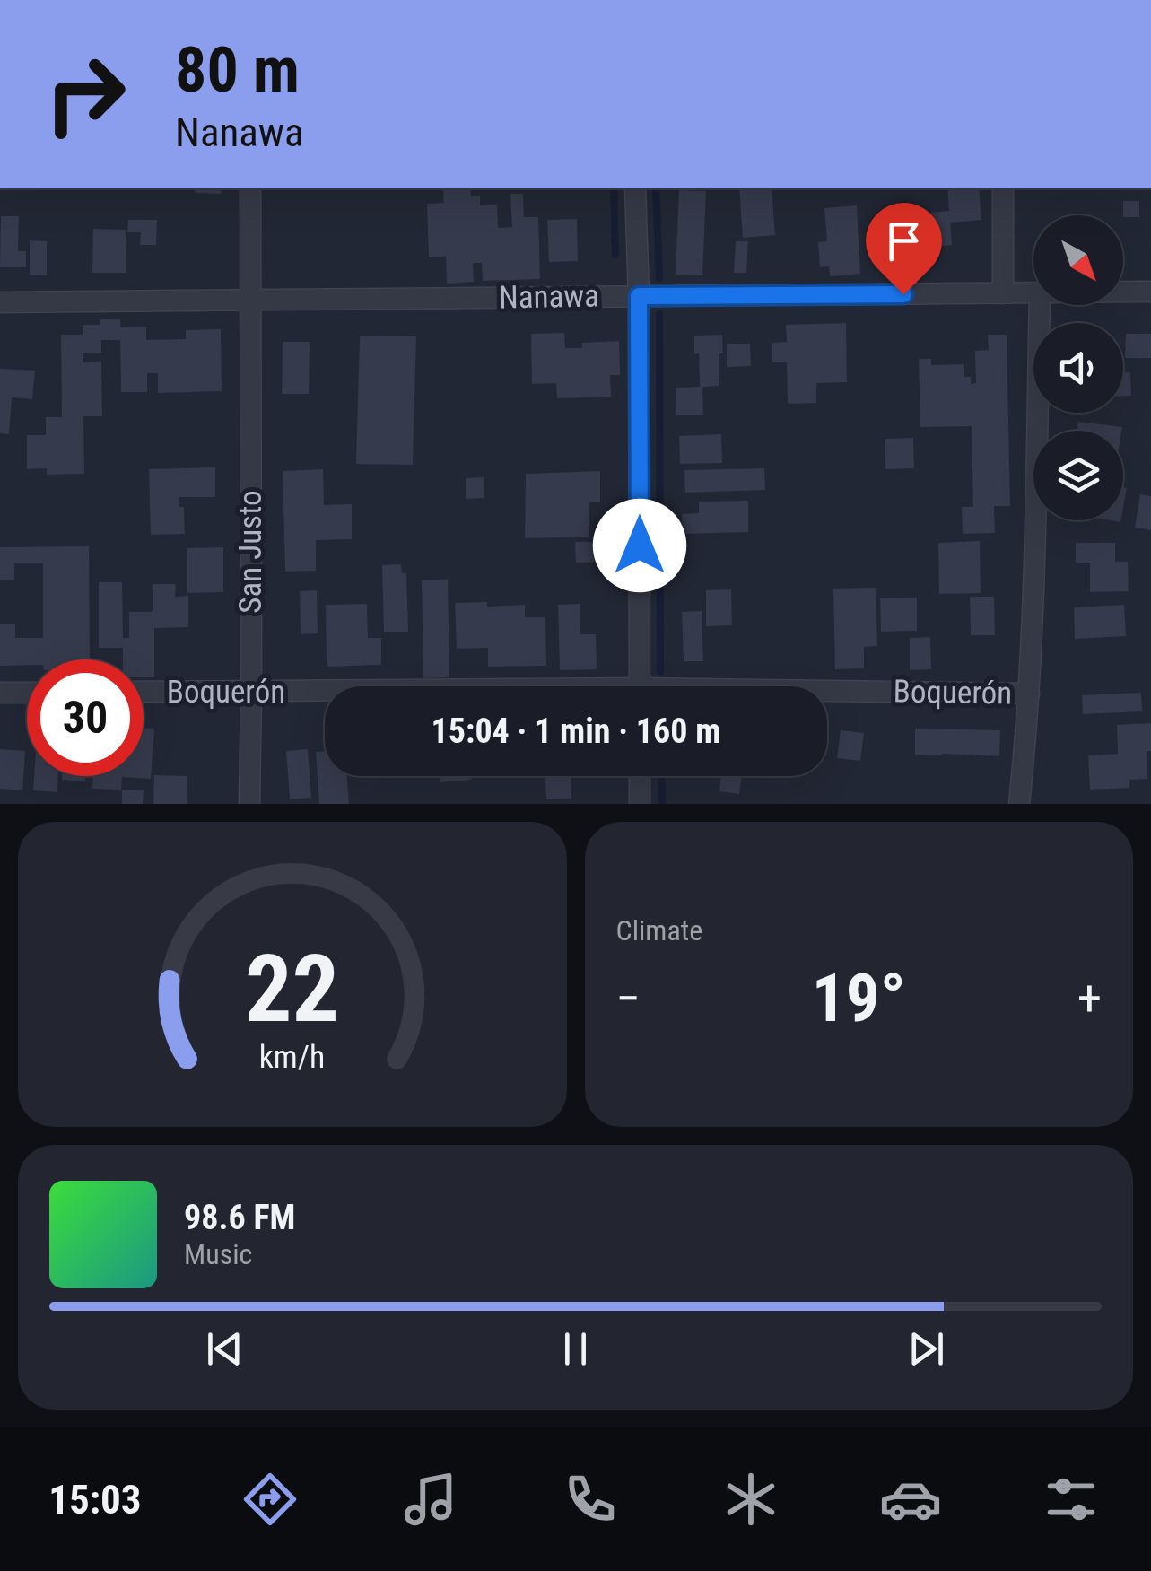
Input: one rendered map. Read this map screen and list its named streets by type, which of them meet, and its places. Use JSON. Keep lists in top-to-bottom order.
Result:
{
  "streets": {
    "street": ["Nanawa", "San Justo", "Boquerón"]
  },
  "crossings": [
    ["Nanawa", "San Justo"],
    ["San Justo", "Boquerón"]
  ],
  "north": "bottom right",
  "page": {
    "turn": ["80 m", "Nanawa"],
    "limit": "30",
    "trip": "15:04 · 1 min · 160 m",
    "tile": "Climate",
    "heat": ["−", "19°", "+"],
    "song": ["98.6 FM", "Music"],
    "tabs": "15:03",
    "gauge": ["22", "km/h"]
  }
}
